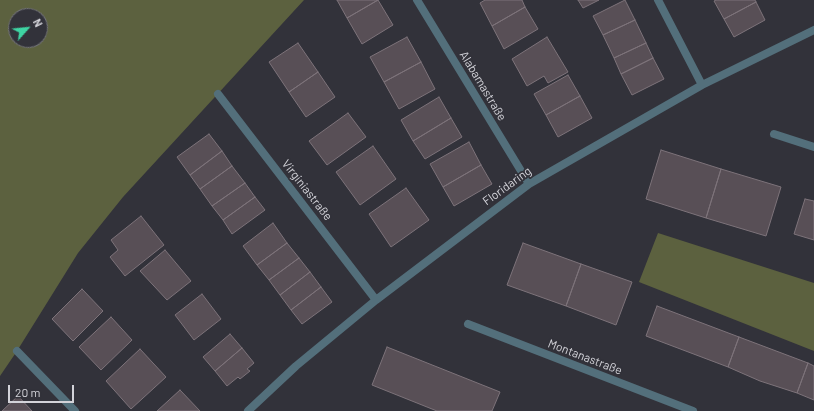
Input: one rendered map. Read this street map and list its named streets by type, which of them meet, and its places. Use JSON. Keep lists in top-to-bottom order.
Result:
{
  "streets": {
    "street": [
      "Alabamastraße",
      "Floridaring",
      "Virginiastraße",
      "Montanastraße"
    ]
  },
  "crossings": [
    ["Alabamastraße", "Floridaring"],
    ["Floridaring", "Virginiastraße"]
  ],
  "scale_bar": "20 m",
  "north": "top right"
}
